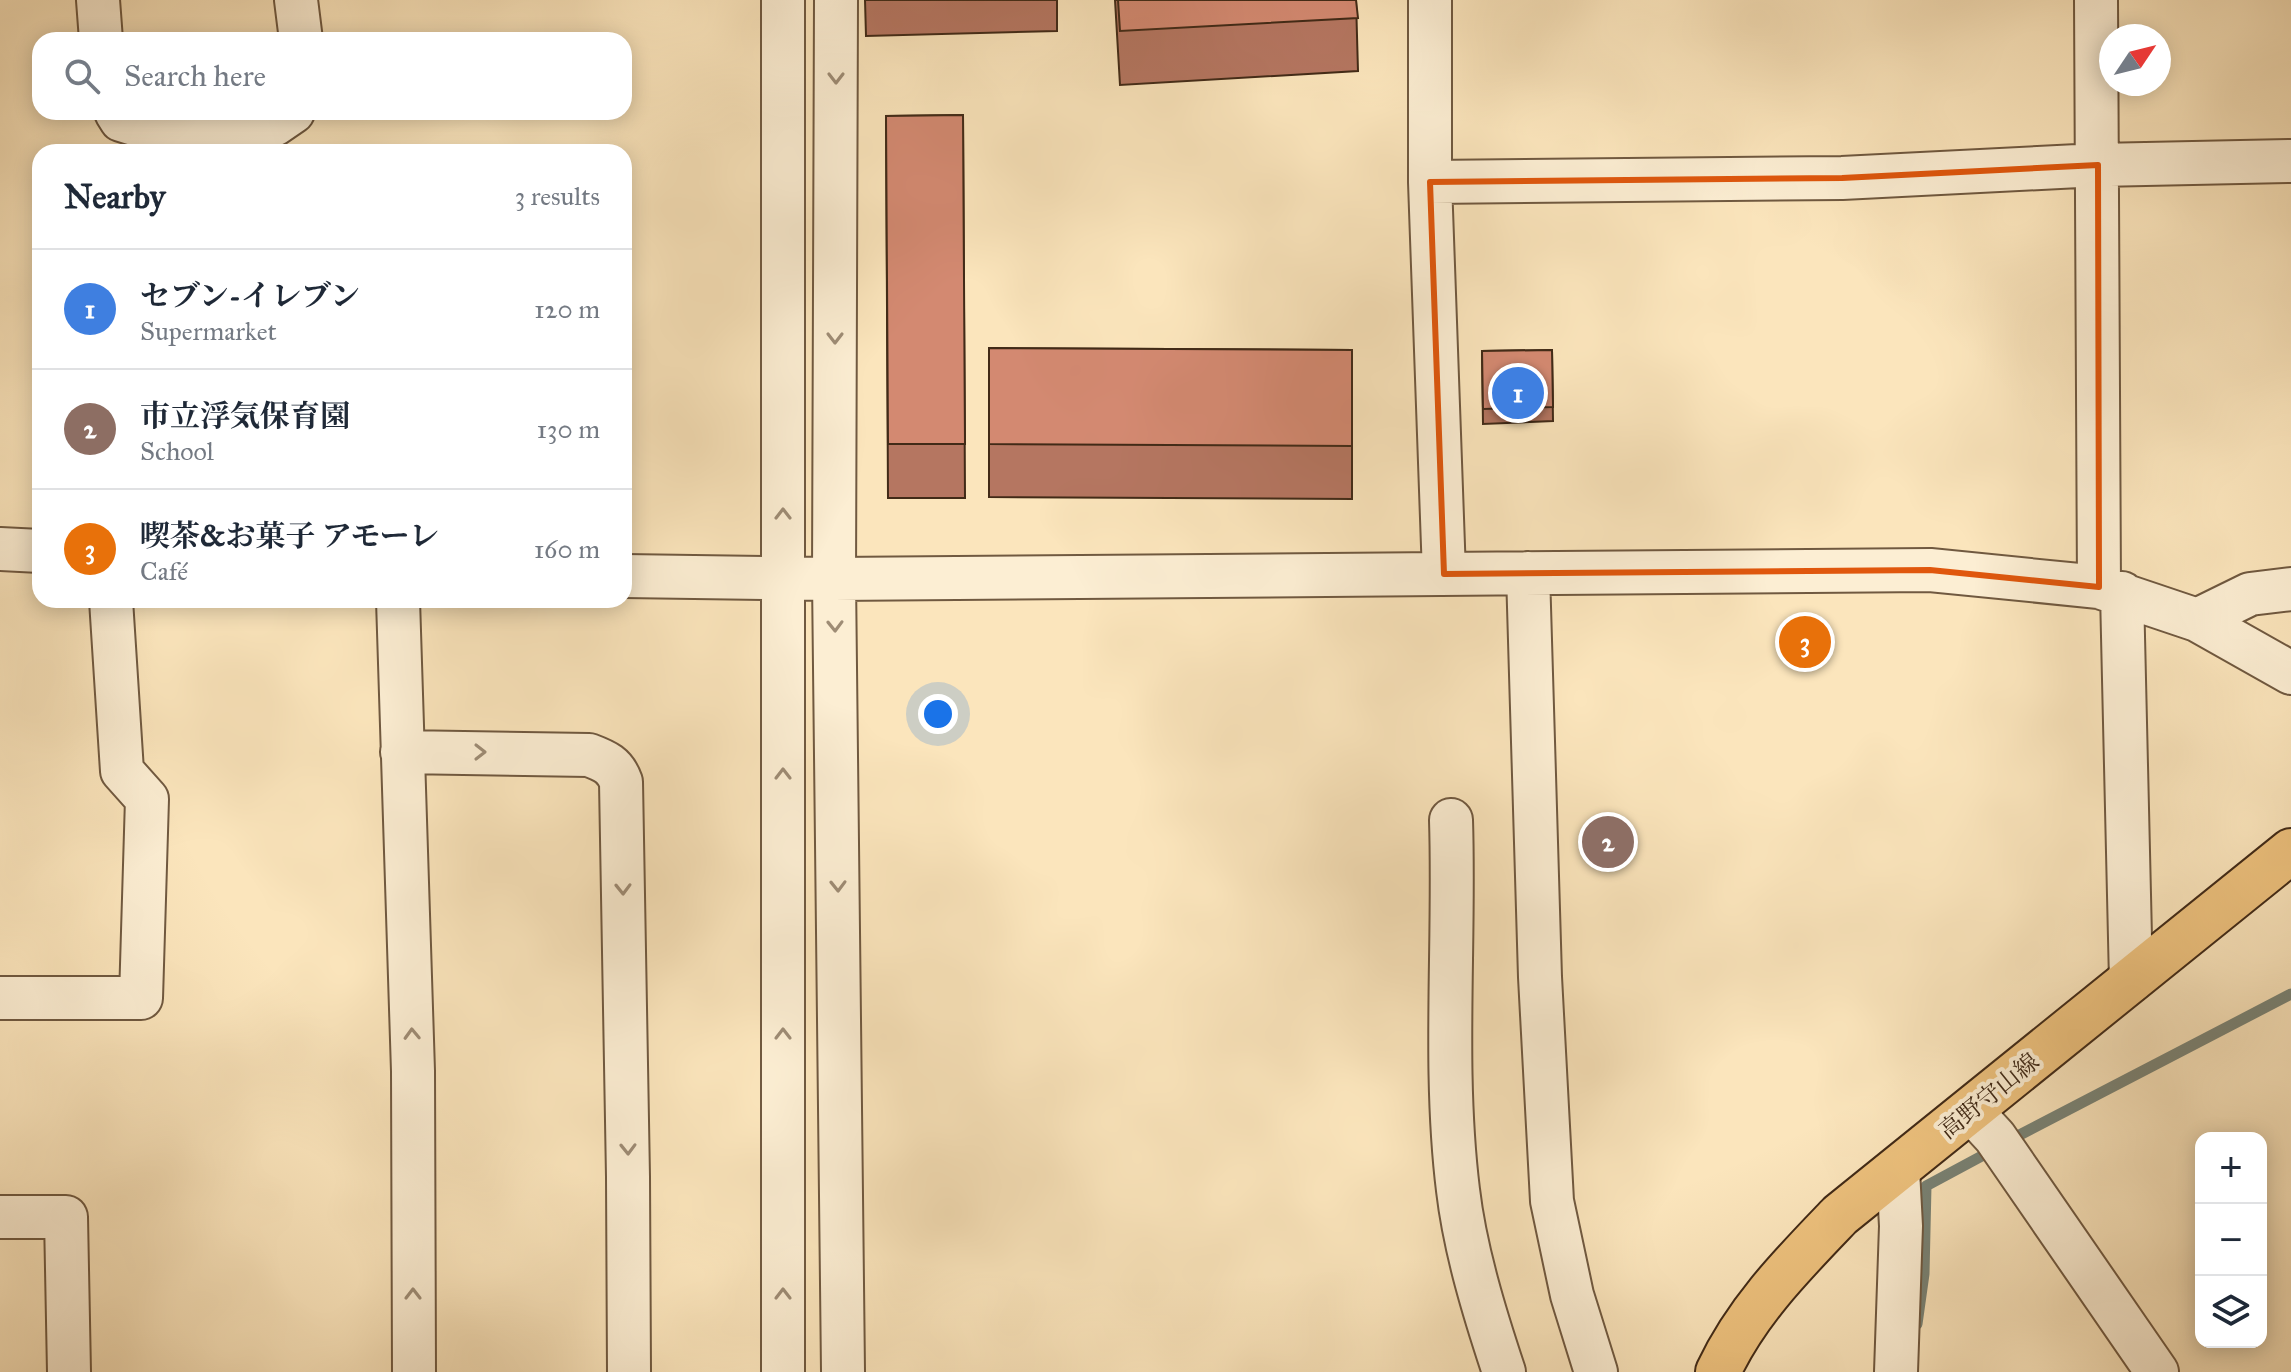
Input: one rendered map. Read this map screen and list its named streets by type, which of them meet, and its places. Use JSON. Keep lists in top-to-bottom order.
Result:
{
  "streets": {
    "main road": ["高野守山線"]
  },
  "north": "top right",
  "page": {
    "search": "Search here",
    "heading": ["Nearby", "3 results"],
    "list": [
      {
        "mark": "1",
        "name": "セブン-イレブン",
        "note": "Supermarket",
        "value": "120 m"
      },
      {
        "mark": "2",
        "name": "市立浮気保育園",
        "note": "School",
        "value": "130 m"
      },
      {
        "mark": "3",
        "name": "喫茶&お菓子 アモーレ",
        "note": "Café",
        "value": "160 m"
      }
    ],
    "pins": ["1", "3", "2"],
    "map_buttons": ["+", "−"]
  }
}
